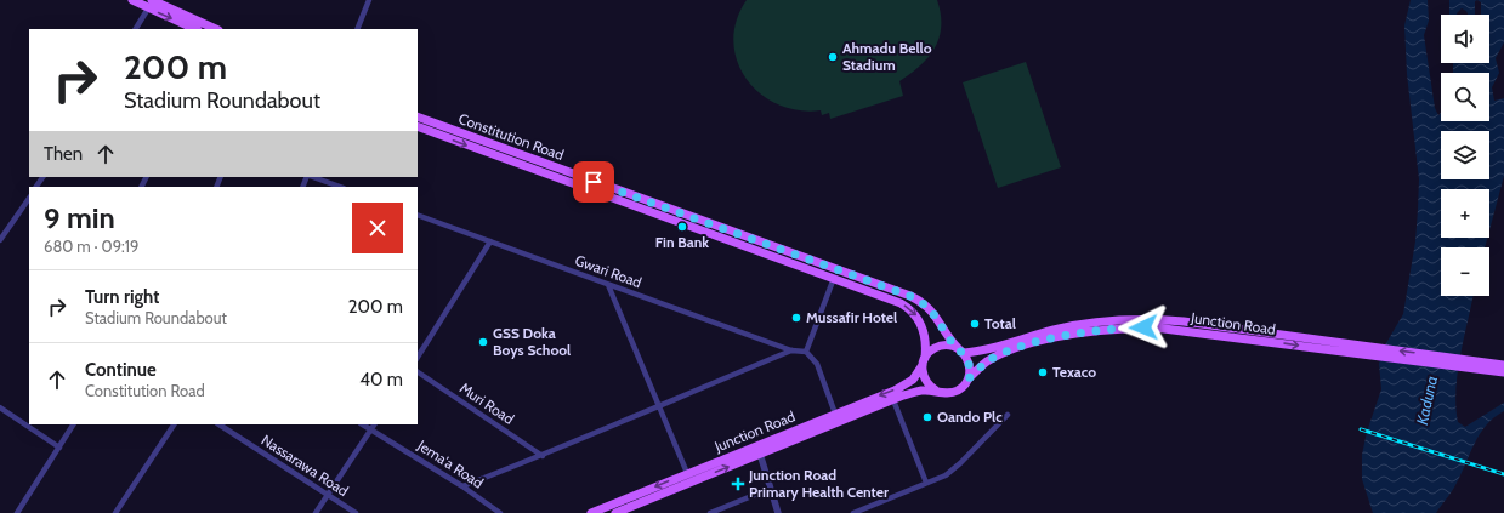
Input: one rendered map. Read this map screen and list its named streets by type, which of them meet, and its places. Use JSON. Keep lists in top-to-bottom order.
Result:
{
  "streets": {
    "main road": ["Constitution Road", "Junction Road"],
    "street": [
      "Gwari Road",
      "Muri Road",
      "Jema'a Road",
      "Nassarawa Road"
    ]
  },
  "crossings": [
    ["Constitution Road", "Junction Road"],
    ["Gwari Road", "Muri Road"],
    ["Gwari Road", "Jema'a Road"]
  ],
  "water": ["Kaduna"],
  "places": {
    "other": [
      "Ahmadu Bello Stadium",
      "Fin Bank",
      "Mussafir Hotel",
      "Total",
      "GSS Doka Boys School",
      "Texaco",
      "Oando Plc"
    ],
    "health": ["Junction Road Primary Health Center"]
  },
  "page": {
    "map_buttons": ["+", "−"],
    "turn": ["200 m", "Stadium Roundabout"],
    "then": "Then",
    "heading": ["9 min", "680 m · 09:19"],
    "list": [
      {
        "name": "Turn right",
        "note": "Stadium Roundabout",
        "value": "200 m"
      },
      {
        "name": "Continue",
        "note": "Constitution Road",
        "value": "40 m"
      }
    ]
  }
}
